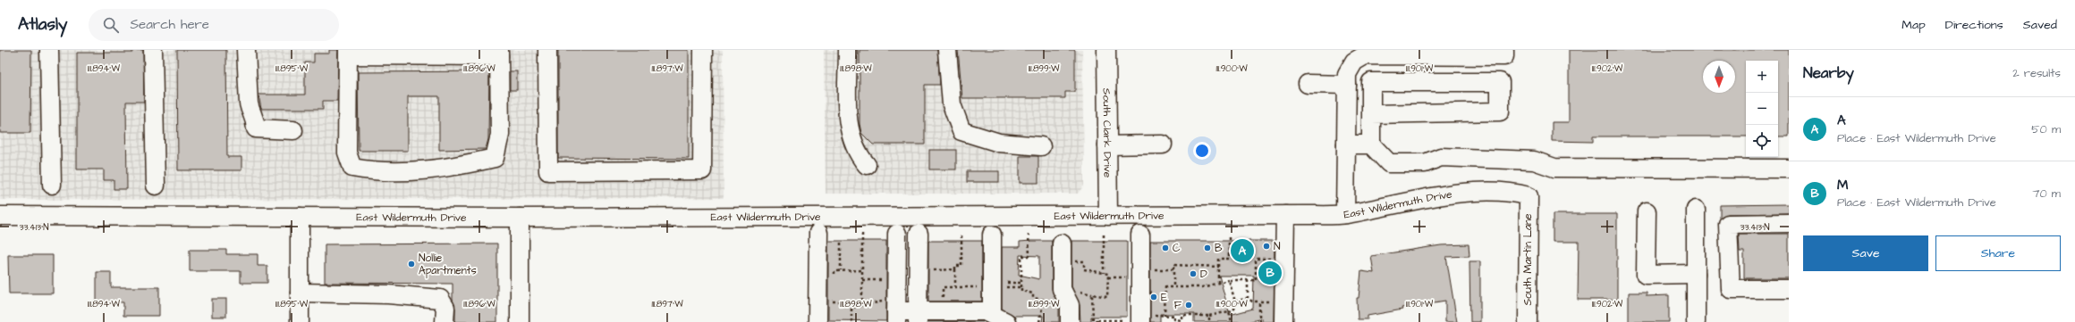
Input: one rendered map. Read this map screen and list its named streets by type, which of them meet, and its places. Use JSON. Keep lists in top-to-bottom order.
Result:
{
  "streets": {
    "street": ["South Clark Drive", "East Wildermuth Drive", "South Martin Lane"]
  },
  "crossings": [
    ["South Clark Drive", "East Wildermuth Drive"],
    ["East Wildermuth Drive", "South Martin Lane"]
  ],
  "places": [
    "N",
    "C",
    "B",
    "Nollie Apartments",
    "D",
    "E",
    "F"
  ],
  "north": "bottom",
  "page": {
    "header": "Atlasly",
    "search": "Search here",
    "nav": ["Map", "Directions", "Saved"],
    "heading": ["Nearby", "2 results"],
    "map_buttons": ["+", "−"],
    "list": [
      {
        "mark": "A",
        "name": "A",
        "note": "Place · East Wildermuth Drive",
        "value": "50 m"
      },
      {
        "mark": "B",
        "name": "M",
        "note": "Place · East Wildermuth Drive",
        "value": "70 m"
      }
    ],
    "buttons": ["Save", "Share"],
    "pins": ["A", "B"]
  },
  "coordinates": [
    "111.894°W",
    "111.895°W",
    "111.896°W",
    "111.897°W",
    "111.898°W",
    "111.899°W",
    "111.900°W",
    "111.901°W",
    "111.902°W",
    "33.413°N"
  ]
}
